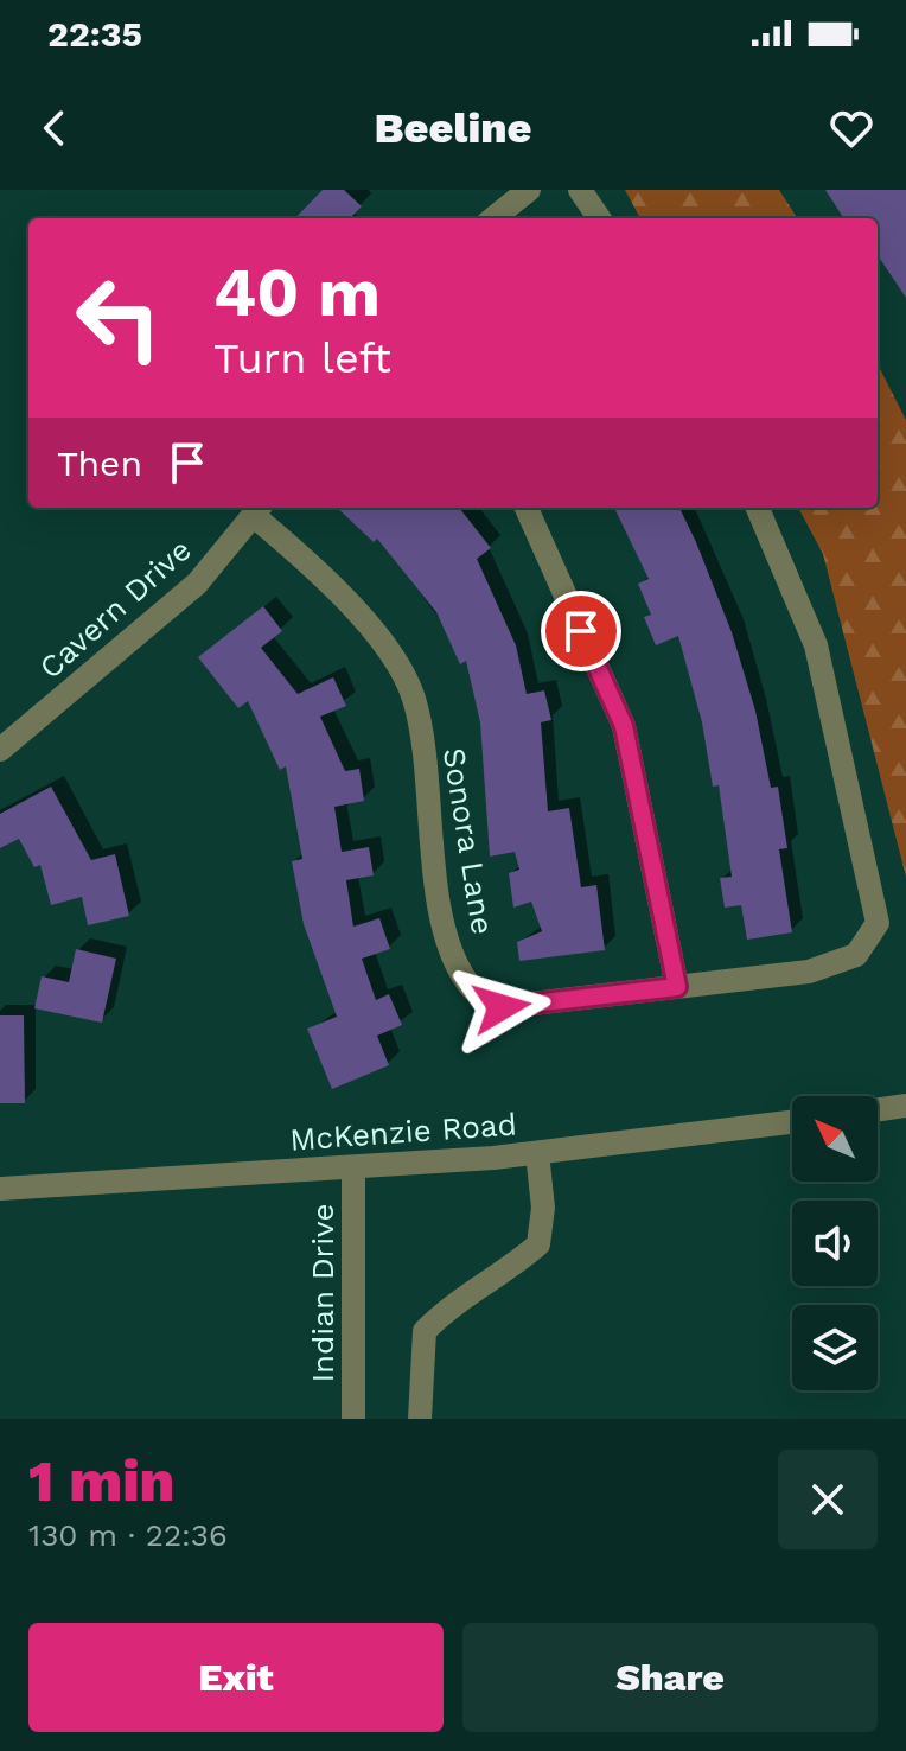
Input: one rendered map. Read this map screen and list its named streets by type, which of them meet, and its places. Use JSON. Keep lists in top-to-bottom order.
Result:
{
  "streets": {
    "street": [
      "Cavern Drive",
      "Sonora Lane",
      "McKenzie Road",
      "Indian Drive"
    ]
  },
  "crossings": [
    ["Cavern Drive", "Sonora Lane"],
    ["McKenzie Road", "Indian Drive"]
  ],
  "north": "top left",
  "page": {
    "status": "22:35",
    "header": "Beeline",
    "turn": ["40 m", "Turn left"],
    "then": "Then",
    "heading": ["1 min", "130 m · 22:36"],
    "buttons": ["Exit", "Share"]
  }
}
